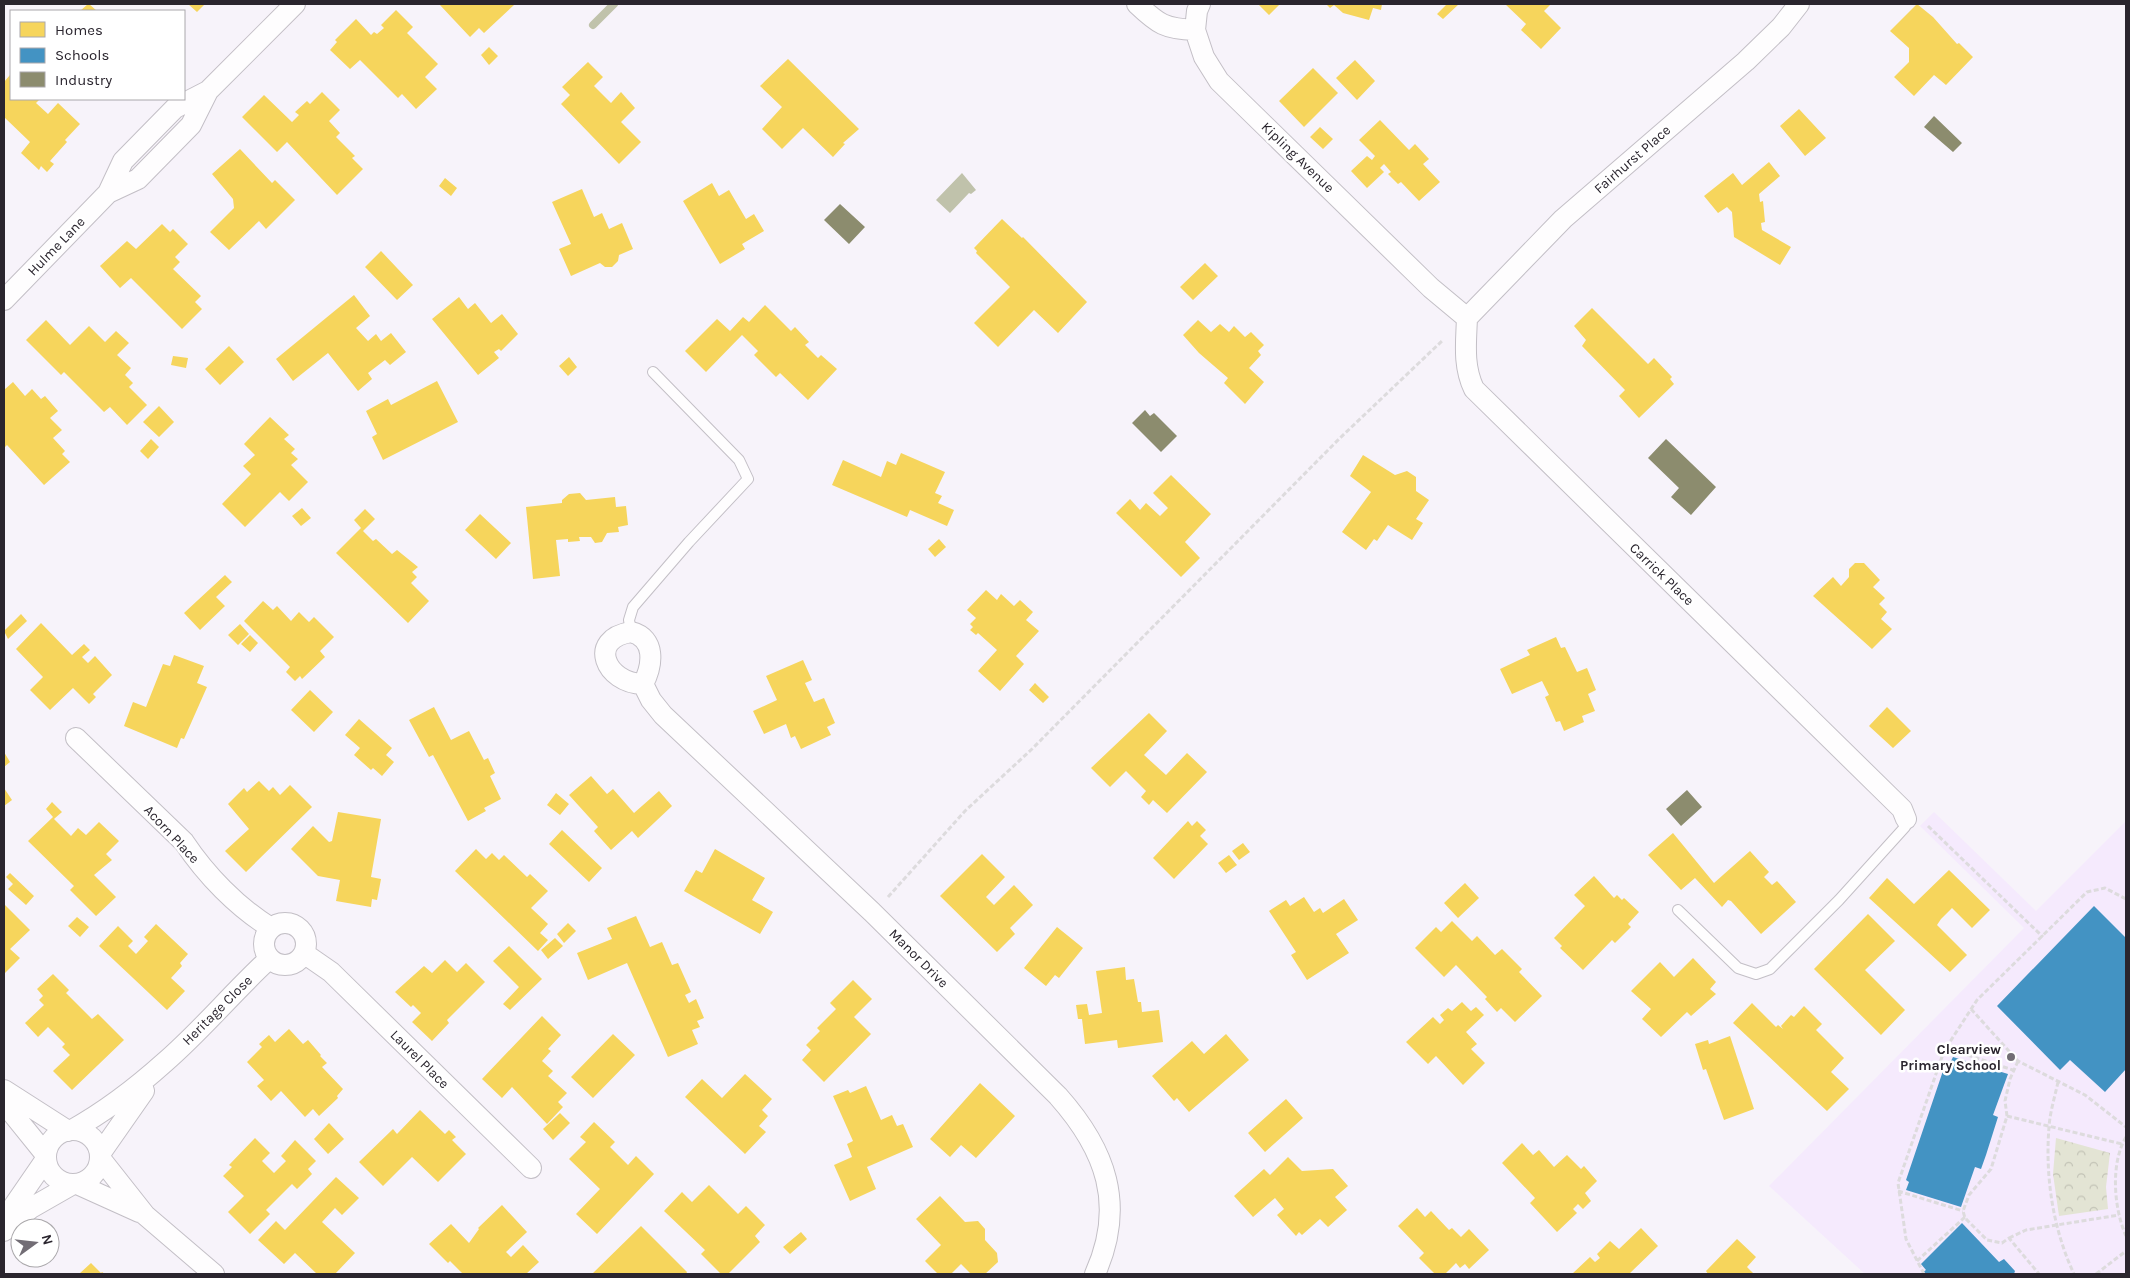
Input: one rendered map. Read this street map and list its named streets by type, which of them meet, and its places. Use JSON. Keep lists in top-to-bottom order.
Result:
{
  "streets": {
    "street": [
      "Kipling Avenue",
      "Fairhurst Place",
      "Hulme Lane",
      "Carrick Place",
      "Acorn Place",
      "Manor Drive",
      "Heritage Close",
      "Laurel Place"
    ]
  },
  "crossings": [
    ["Kipling Avenue", "Fairhurst Place"],
    ["Kipling Avenue", "Carrick Place"],
    ["Fairhurst Place", "Carrick Place"],
    ["Acorn Place", "Heritage Close"],
    ["Acorn Place", "Laurel Place"],
    ["Heritage Close", "Laurel Place"]
  ],
  "places": ["Clearview Primary School"],
  "legend": ["Homes", "Schools", "Industry"],
  "north": "right"
}
